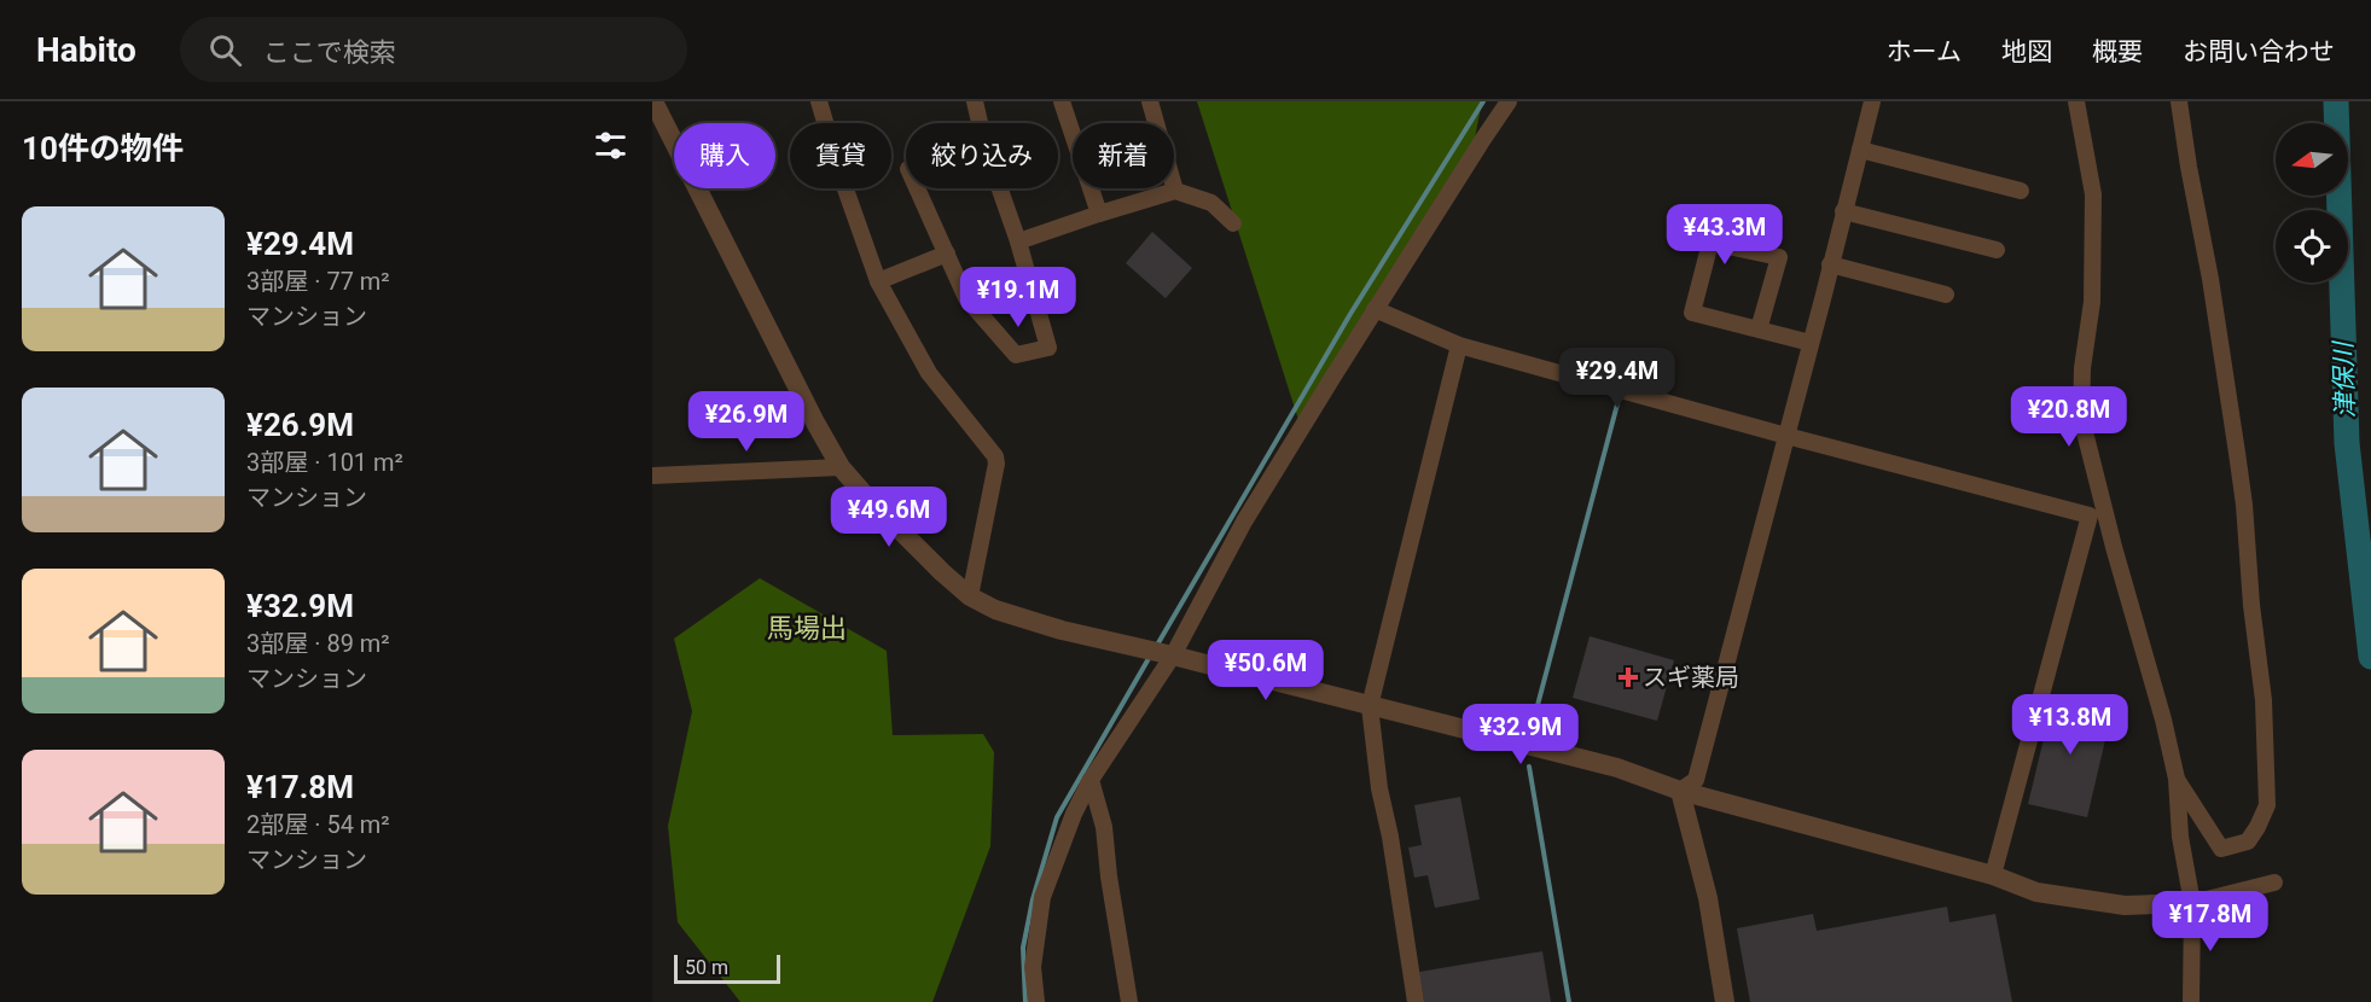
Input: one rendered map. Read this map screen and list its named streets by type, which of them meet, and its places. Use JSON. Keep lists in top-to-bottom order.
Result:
{
  "districts": ["馬場出"],
  "water": ["津保川"],
  "places": {
    "health": ["スギ薬局"]
  },
  "scale_bar": "50 m",
  "north": "left",
  "page": {
    "header": "Habito",
    "search": "ここで検索",
    "nav": [
      "ホーム",
      "地図",
      "概要",
      "お問い合わせ"
    ],
    "heading": "10件の物件",
    "chip": [
      "購入",
      "賃貸",
      "絞り込み",
      "新着"
    ],
    "list": [
      {
        "name": "¥29.4M",
        "note": "3部屋 · 77 m² · マンション"
      },
      {
        "name": "¥26.9M",
        "note": "3部屋 · 101 m² · マンション"
      },
      {
        "name": "¥32.9M",
        "note": "3部屋 · 89 m² · マンション"
      },
      {
        "name": "¥17.8M",
        "note": "2部屋 · 54 m² · マンション"
      }
    ],
    "price": [
      "¥43.3M",
      "¥19.1M",
      "¥29.4M",
      "¥20.8M",
      "¥26.9M",
      "¥49.6M",
      "¥50.6M",
      "¥13.8M",
      "¥32.9M",
      "¥17.8M"
    ],
    "scale": "50 m"
  }
}
